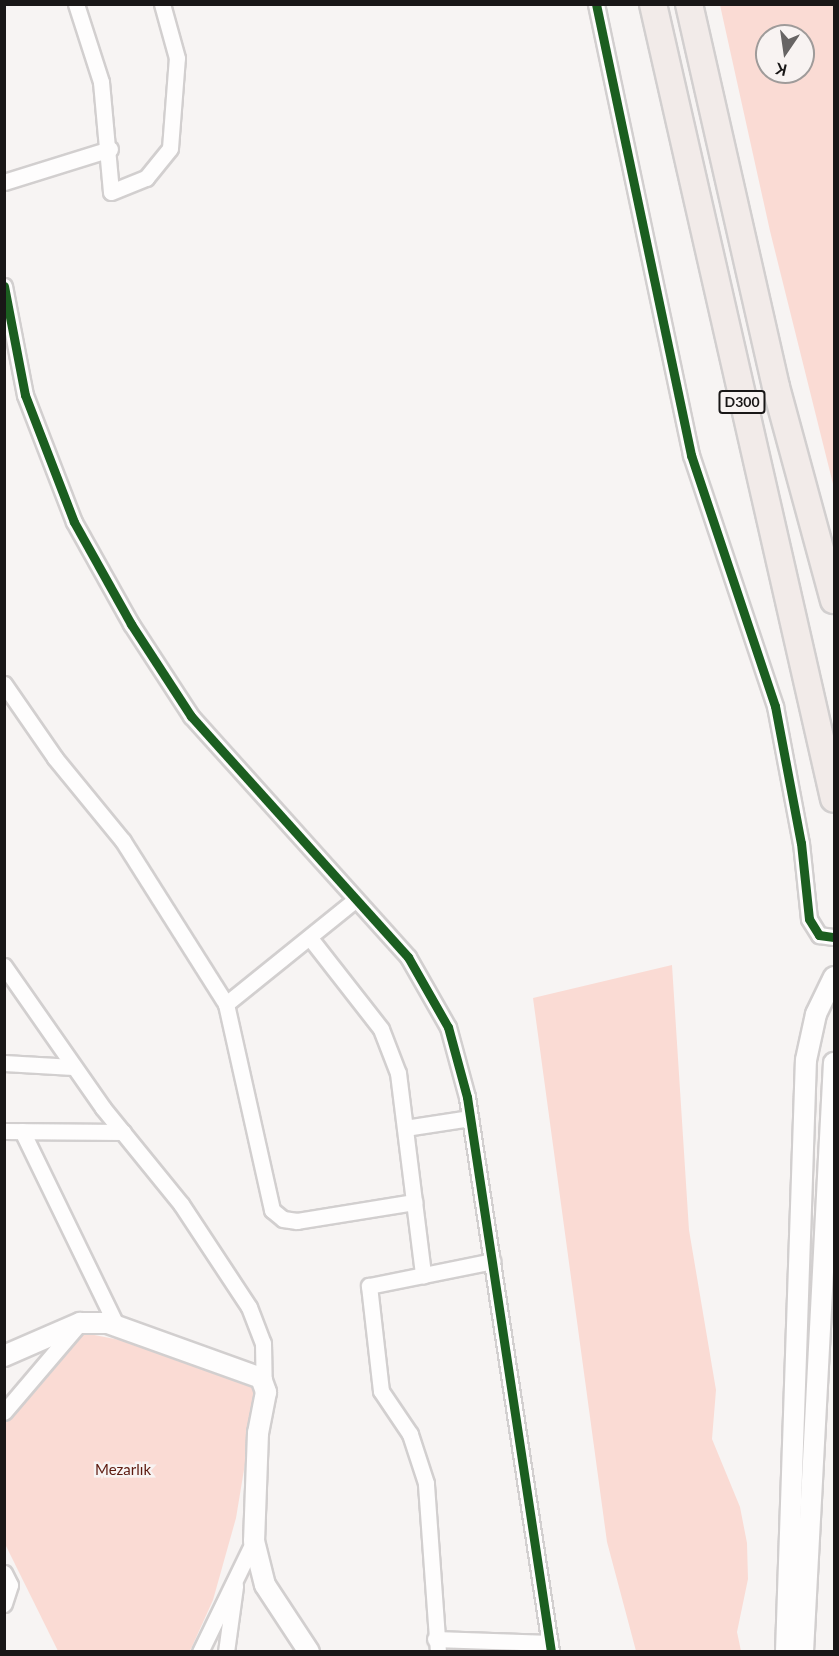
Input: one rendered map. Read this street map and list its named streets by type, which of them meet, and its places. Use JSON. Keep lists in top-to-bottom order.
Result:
{
  "streets": {
    "highway": ["D300"]
  },
  "parks": ["Mezarlık"],
  "north": "bottom"
}
